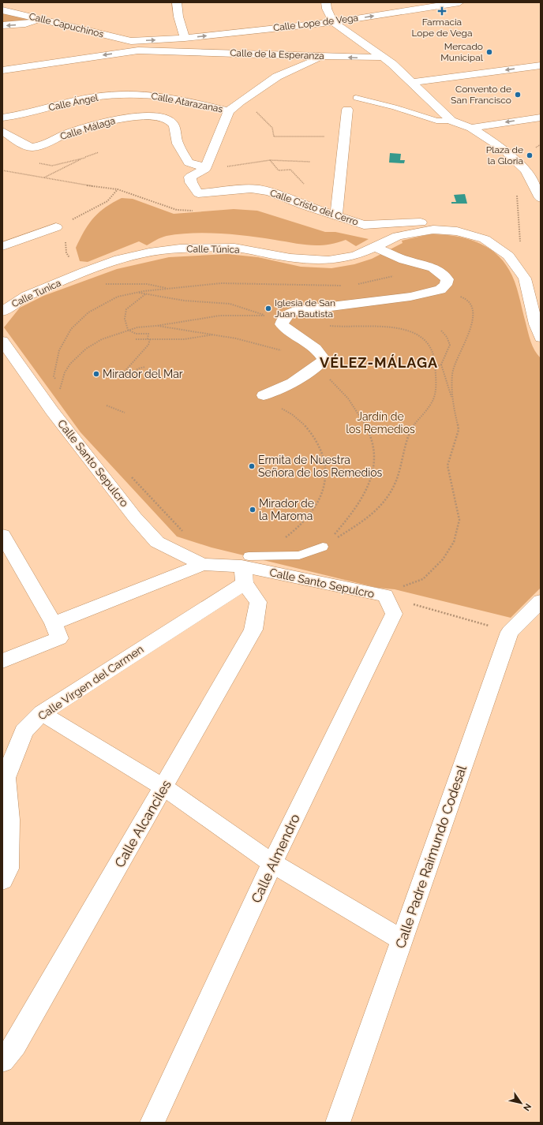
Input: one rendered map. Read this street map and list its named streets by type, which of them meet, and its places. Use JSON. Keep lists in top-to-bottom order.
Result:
{
  "streets": {
    "street": [
      "Calle Lope de Vega",
      "Calle Capuchinos",
      "Calle de la Esperanza",
      "Calle Ángel",
      "Calle Atarazanas",
      "Calle Málaga",
      "Calle Cristo del Cerro",
      "Calle Túnica",
      "Calle Tunica",
      "Calle Santo Sepulcro",
      "Calle Virgen del Carmen",
      "Calle Alcanciles",
      "Calle Padre Raimundo Codesal",
      "Calle Almendro"
    ]
  },
  "crossings": [
    ["Calle Lope de Vega", "Calle Capuchinos"],
    ["Calle Ángel", "Calle Atarazanas"],
    ["Calle Málaga", "Calle Cristo del Cerro"],
    ["Calle Cristo del Cerro", "Calle Túnica"],
    ["Calle Túnica", "Calle Tunica"],
    ["Calle Santo Sepulcro", "Calle Virgen del Carmen"],
    ["Calle Santo Sepulcro", "Calle Alcanciles"],
    ["Calle Santo Sepulcro", "Calle Almendro"],
    ["Calle Virgen del Carmen", "Calle Alcanciles"]
  ],
  "one_way": ["Calle de la Esperanza"],
  "districts": ["VÉLEZ-MÁLAGA"],
  "parks": ["Jardín de los Remedios"],
  "places": {
    "health": ["Farmacia Lope de Vega"],
    "other": [
      "Mercado Municipal",
      "Convento de San Francisco",
      "Plaza de la Gloria",
      "Iglesia de San Juan Bautista",
      "Mirador del Mar",
      "Ermita de Nuestra Señora de los Remedios",
      "Mirador de la Maroma"
    ]
  },
  "north": "bottom right"
}
